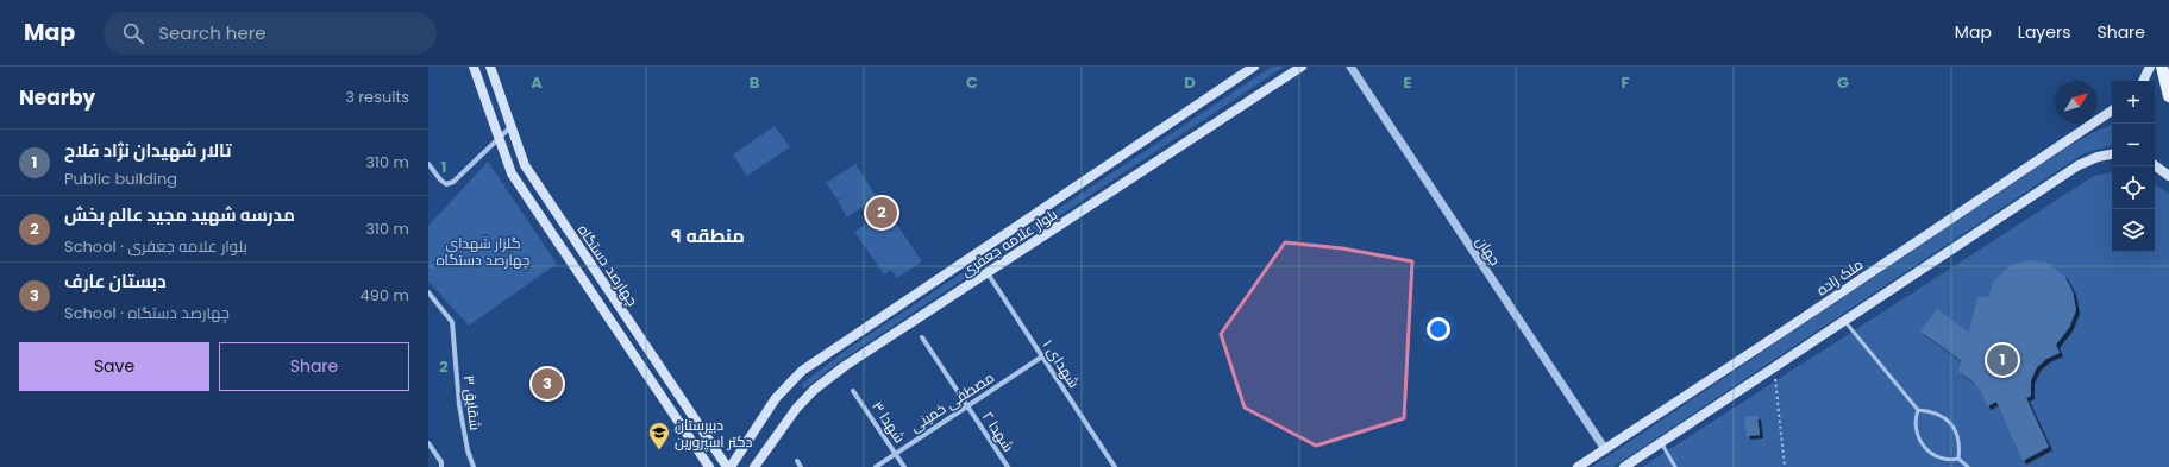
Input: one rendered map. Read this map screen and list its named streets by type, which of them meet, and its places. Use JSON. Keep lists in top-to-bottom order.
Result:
{
  "streets": {
    "main road": ["بلوار علامه جعفری", "چهارصد دستگاه", "ملک زاده"],
    "street": [
      "جهان",
      "شهدای ۱",
      "مصطفی خمینی",
      "شقایق ۳",
      "شهدا ۳",
      "شهدا ۲"
    ]
  },
  "crossings": [
    ["بلوار علامه جعفری", "چهارصد دستگاه"],
    ["بلوار علامه جعفری", "شهدای ۱"],
    ["جهان", "ملک زاده"],
    ["شهدای ۱", "مصطفی خمینی"],
    ["مصطفی خمینی", "شهدا ۳"],
    ["مصطفی خمینی", "شهدا ۲"]
  ],
  "districts": ["منطقه ۹"],
  "parks": ["گلزار شهدای چهارصد دستگاه"],
  "places": {
    "school or university": ["دبیرستان دکتر اسپرورین"]
  },
  "north": "top right",
  "page": {
    "header": "Map",
    "search": "Search here",
    "nav": ["Map", "Layers", "Share"],
    "heading": ["Nearby", "3 results"],
    "map_buttons": ["+", "−"],
    "list": [
      {
        "mark": "1",
        "name": "تالار شهیدان نژاد فلاح",
        "note": "Public building",
        "value": "310 m"
      },
      {
        "mark": "2",
        "name": "مدرسه شهید مجید عالم بخش",
        "note": "School · بلوار علامه جعفری",
        "value": "310 m"
      },
      {
        "mark": "3",
        "name": "دبستان عارف",
        "note": "School · چهارصد دستگاه",
        "value": "490 m"
      }
    ],
    "pins": ["2", "1", "3"],
    "buttons": ["Save", "Share"]
  },
  "grid": {
    "columns": [
      "A",
      "B",
      "C",
      "D",
      "E",
      "F",
      "G"
    ],
    "rows": ["1", "2"]
  }
}
